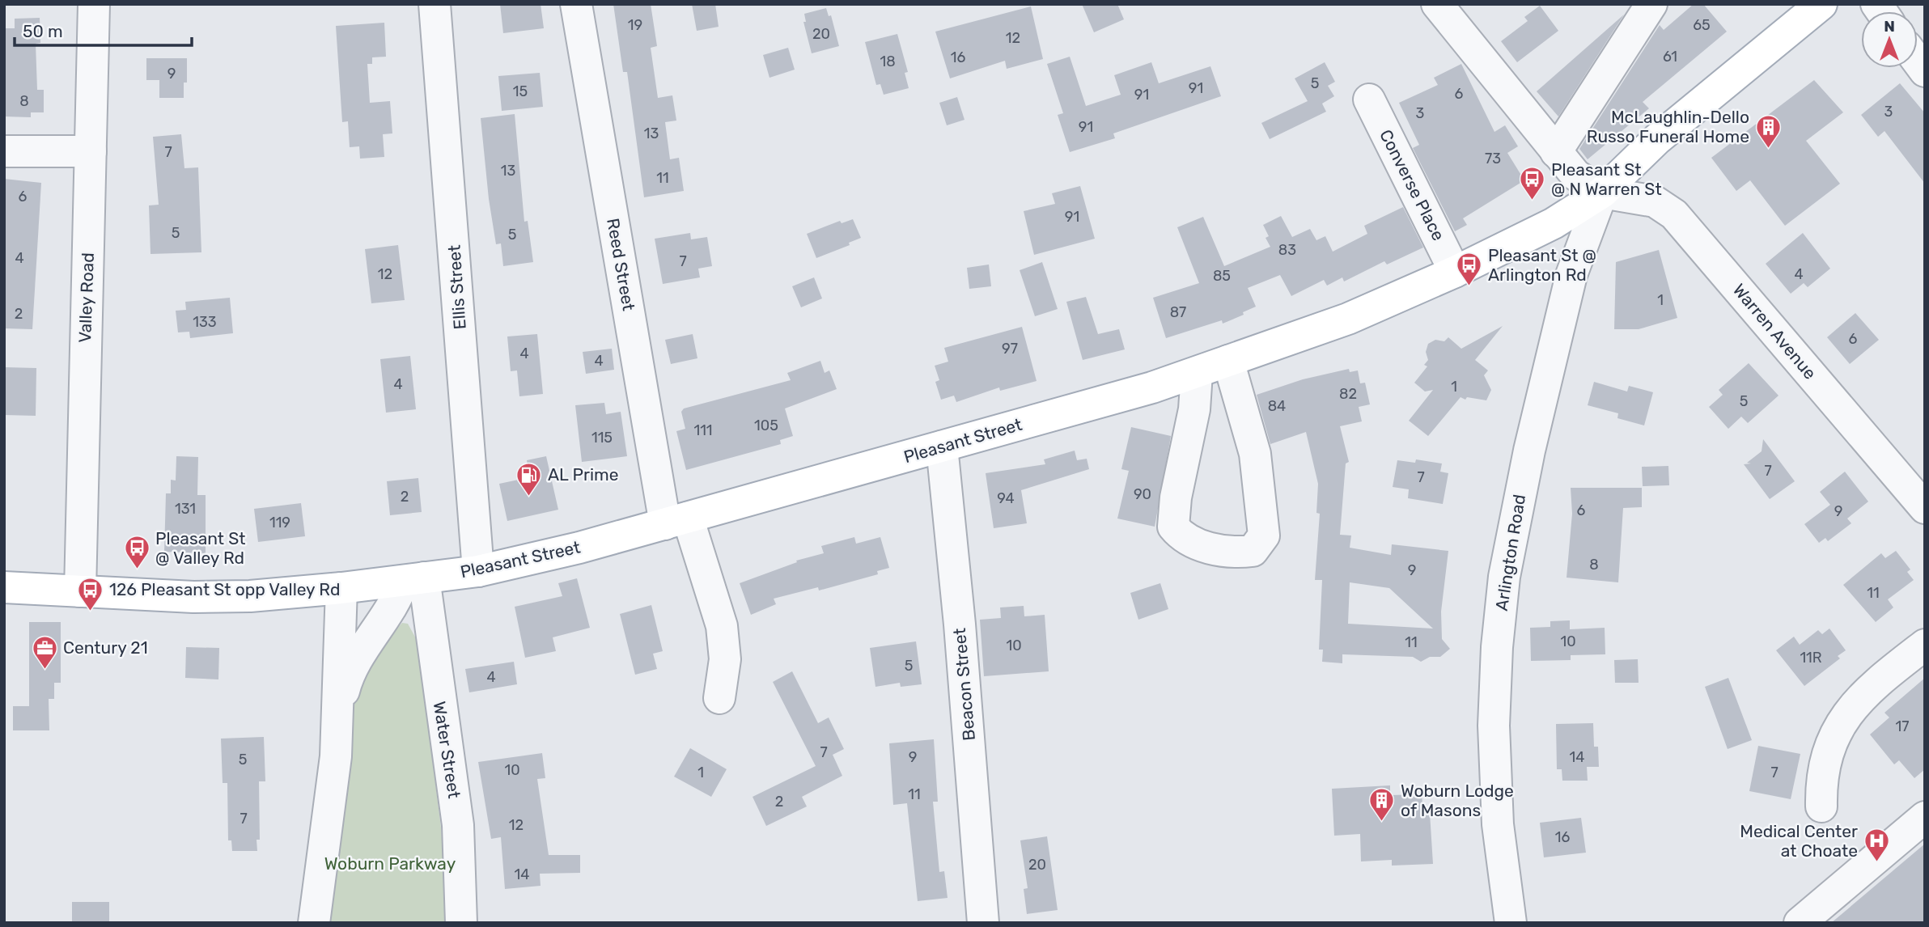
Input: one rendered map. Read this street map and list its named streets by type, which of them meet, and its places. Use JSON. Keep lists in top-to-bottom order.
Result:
{
  "streets": {
    "main road": ["Pleasant Street"],
    "street": [
      "Converse Place",
      "Reed Street",
      "Ellis Street",
      "Valley Road",
      "Warren Avenue",
      "Arlington Road",
      "Beacon Street",
      "Water Street"
    ]
  },
  "crossings": [
    ["Converse Place", "Pleasant Street"],
    ["Reed Street", "Pleasant Street"],
    ["Ellis Street", "Pleasant Street"],
    ["Valley Road", "Pleasant Street"],
    ["Warren Avenue", "Pleasant Street"],
    ["Warren Avenue", "Arlington Road"],
    ["Pleasant Street", "Arlington Road"],
    ["Pleasant Street", "Beacon Street"],
    ["Pleasant Street", "Water Street"]
  ],
  "parks": ["Woburn Parkway"],
  "places": {
    "building": ["McLaughlin-Dello Russo Funeral Home", "Woburn Lodge of Masons"],
    "bus stop": [
      "Pleasant St @ N Warren St",
      "Pleasant St @ Arlington Rd",
      "Pleasant St @ Valley Rd",
      "126 Pleasant St opp Valley Rd"
    ],
    "fuel station": ["AL Prime"],
    "office": ["Century 21"],
    "hospital": ["Medical Center at Choate"]
  },
  "house_numbers": [
    "19",
    "65",
    "20",
    "12",
    "61",
    "16",
    "18",
    "9",
    "5",
    "91",
    "15",
    "6",
    "91",
    "8",
    "3",
    "3",
    "91",
    "13",
    "7",
    "73",
    "13",
    "11",
    "6",
    "91",
    "5",
    "5",
    "83",
    "4",
    "7",
    "12",
    "4",
    "85",
    "1",
    "87",
    "2",
    "133",
    "6",
    "97",
    "4",
    "4",
    "4",
    "1",
    "82",
    "5",
    "84",
    "105",
    "111",
    "115",
    "7",
    "7",
    "90",
    "2",
    "94",
    "131",
    "6",
    "9",
    "119",
    "8",
    "9",
    "11",
    "10",
    "11",
    "10",
    "11R",
    "5",
    "4",
    "17",
    "7",
    "9",
    "14",
    "5",
    "10",
    "1",
    "7",
    "11",
    "2",
    "7",
    "12",
    "16",
    "20",
    "14"
  ],
  "scale_bar": "50 m",
  "north": "top"
}
